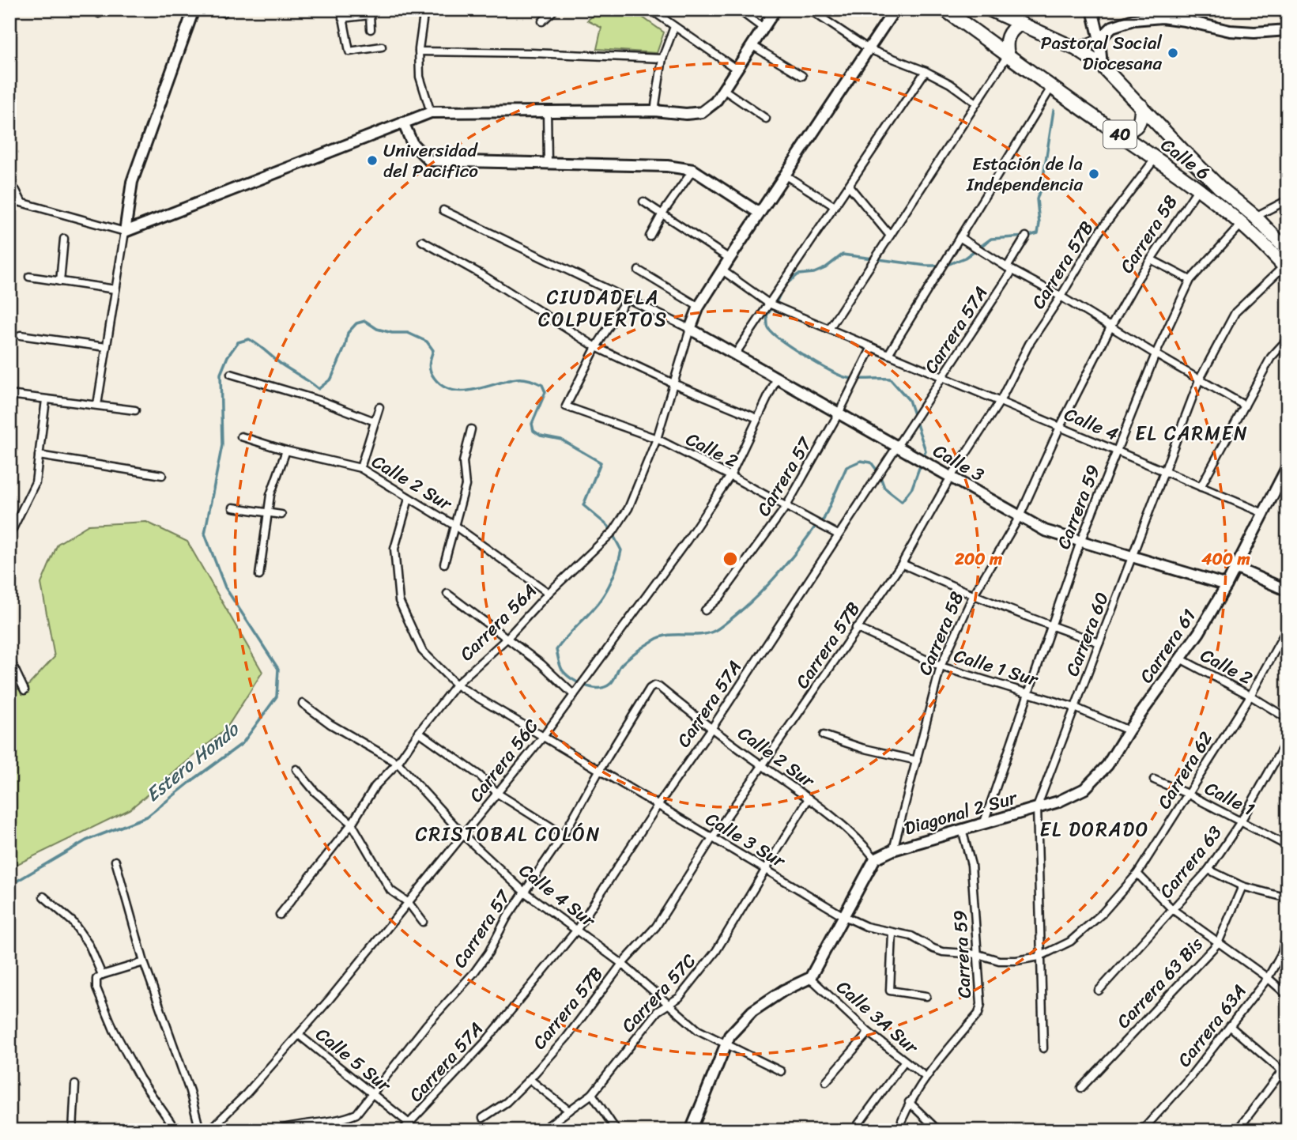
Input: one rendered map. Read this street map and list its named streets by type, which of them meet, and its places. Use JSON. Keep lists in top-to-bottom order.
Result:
{
  "streets": {
    "highway": ["40", "Calle 6"],
    "main road": ["Calle 3", "Carrera 61", "Diagonal 2 Sur"],
    "street": [
      "Carrera 58",
      "Carrera 57B",
      "Carrera 57A",
      "Calle 4",
      "Calle 2",
      "Carrera 57",
      "Calle 2 Sur",
      "Carrera 59",
      "Carrera 56A",
      "Carrera 60",
      "Calle 1 Sur",
      "Carrera 56C",
      "Carrera 62",
      "Calle 1",
      "Calle 3 Sur",
      "Carrera 63",
      "Calle 4 Sur",
      "Carrera 63 Bis",
      "Carrera 57C",
      "Calle 3A Sur",
      "Carrera 63A",
      "Calle 5 Sur"
    ]
  },
  "crossings": [
    ["Calle 6", "Carrera 58"],
    ["Calle 6", "Carrera 57B"],
    ["Calle 6", "Carrera 59"],
    ["Calle 6", "Carrera 60"],
    ["Carrera 58", "Calle 4"],
    ["Carrera 58", "Calle 3"],
    ["Carrera 58", "Calle 1 Sur"],
    ["Carrera 58", "Diagonal 2 Sur"],
    ["Carrera 57B", "Calle 4"],
    ["Carrera 57B", "Calle 3"],
    ["Carrera 57B", "Calle 2 Sur"],
    ["Carrera 57B", "Calle 1 Sur"],
    ["Carrera 57B", "Calle 3 Sur"],
    ["Carrera 57B", "Calle 4 Sur"],
    ["Carrera 57A", "Calle 4"],
    ["Carrera 57A", "Calle 2"],
    ["Carrera 57A", "Calle 3"],
    ["Carrera 57A", "Calle 2 Sur"],
    ["Carrera 57A", "Calle 3 Sur"],
    ["Carrera 57A", "Calle 4 Sur"],
    ["Carrera 57A", "Calle 5 Sur"],
    ["Calle 4", "Carrera 57"],
    ["Calle 4", "Carrera 59"],
    ["Calle 4", "Carrera 60"],
    ["Calle 4", "Carrera 61"],
    ["Calle 2", "Carrera 57"],
    ["Calle 2", "Carrera 56A"],
    ["Calle 2", "Carrera 61"],
    ["Calle 2", "Carrera 56C"],
    ["Calle 2", "Carrera 62"],
    ["Calle 3", "Carrera 57"],
    ["Calle 3", "Carrera 59"],
    ["Calle 3", "Carrera 56A"],
    ["Calle 3", "Carrera 60"],
    ["Calle 3", "Carrera 61"],
    ["Calle 3", "Carrera 56C"],
    ["Carrera 57", "Calle 2 Sur"],
    ["Carrera 57", "Calle 3 Sur"],
    ["Carrera 57", "Calle 4 Sur"],
    ["Carrera 57", "Calle 5 Sur"],
    ["Calle 2 Sur", "Carrera 56A"],
    ["Calle 2 Sur", "Calle 3 Sur"],
    ["Calle 2 Sur", "Carrera 57C"],
    ["Carrera 59", "Calle 1 Sur"],
    ["Carrera 59", "Diagonal 2 Sur"],
    ["Carrera 59", "Calle 3 Sur"],
    ["Carrera 59", "Calle 3A Sur"],
    ["Carrera 56A", "Calle 3 Sur"],
    ["Carrera 56A", "Calle 4 Sur"],
    ["Carrera 60", "Carrera 61"],
    ["Carrera 60", "Calle 1 Sur"],
    ["Carrera 60", "Carrera 62"],
    ["Carrera 60", "Diagonal 2 Sur"],
    ["Carrera 60", "Calle 3 Sur"],
    ["Carrera 61", "Calle 1 Sur"],
    ["Carrera 61", "Diagonal 2 Sur"],
    ["Carrera 56C", "Calle 3 Sur"],
    ["Carrera 56C", "Calle 4 Sur"],
    ["Carrera 56C", "Calle 5 Sur"],
    ["Carrera 62", "Calle 1"],
    ["Carrera 62", "Calle 3 Sur"],
    ["Calle 1", "Carrera 63"],
    ["Calle 3 Sur", "Carrera 57C"],
    ["Calle 4 Sur", "Carrera 57C"]
  ],
  "districts": [
    "CIUDADELA COLPUERTOS",
    "EL CARMEN",
    "EL DORADO",
    "CRISTOBAL COLÓN"
  ],
  "water": ["Estero Hondo"],
  "places": ["Pastoral Social Diocesana", "Universidad del Pacifico", "Estación de la Independencia"],
  "rings": ["200 m", "400 m"]
}
